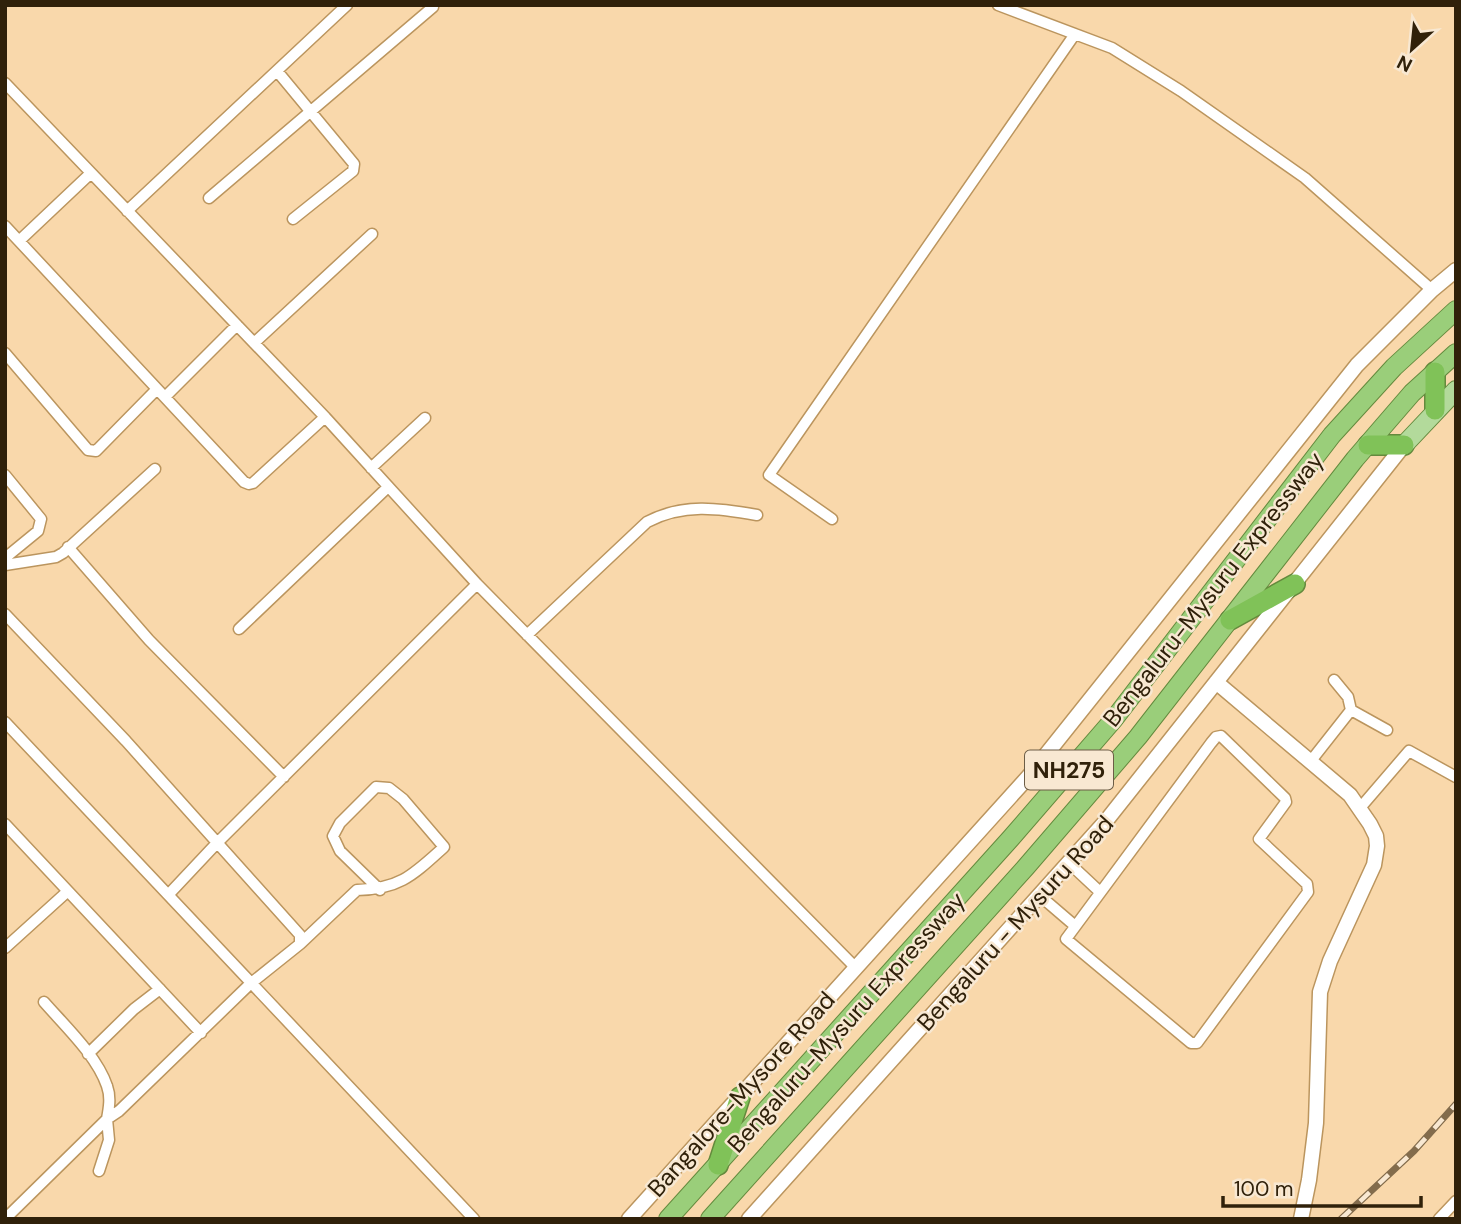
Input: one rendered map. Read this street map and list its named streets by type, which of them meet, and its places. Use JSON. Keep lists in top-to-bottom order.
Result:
{
  "streets": {
    "highway": ["Bengaluru-Mysuru Expressway", "NH275"],
    "main road": ["Bengaluru - Mysuru Road"],
    "street": ["Bangalore-Mysore Road"]
  },
  "scale_bar": "100 m",
  "north": "bottom left"
}
